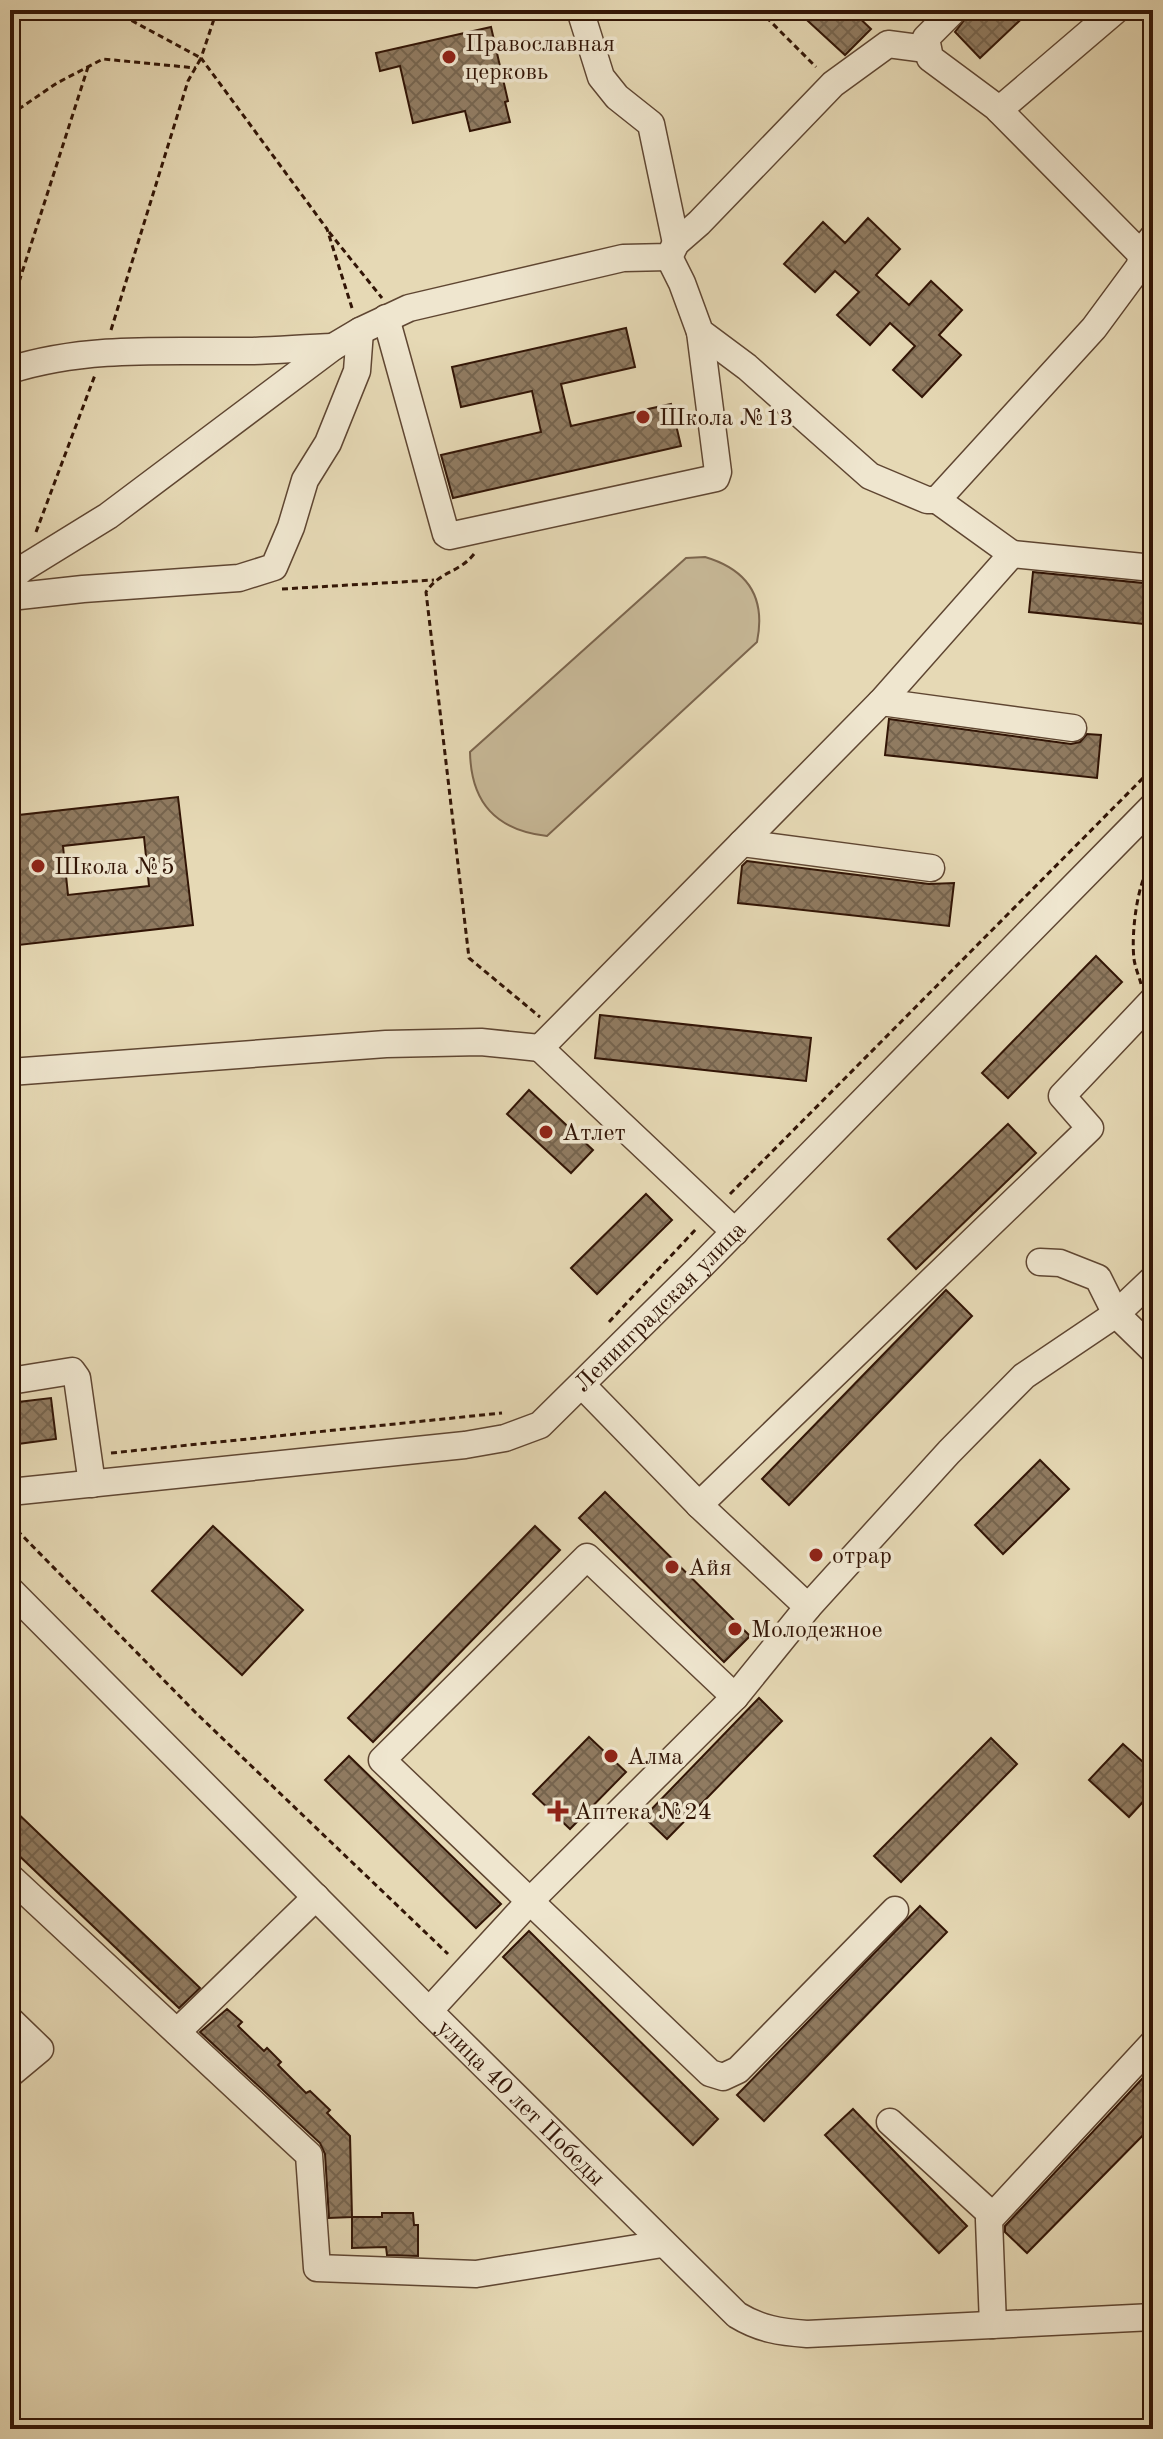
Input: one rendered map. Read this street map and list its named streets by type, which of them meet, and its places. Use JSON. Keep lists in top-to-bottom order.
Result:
{
  "streets": {
    "street": ["Ленинградская улица", "улица 40 лет Победы"]
  },
  "places": {
    "other": [
      "Православная церковь",
      "Школа №13",
      "Школа №5",
      "Атлет",
      "отрар",
      "Айя",
      "Молодежное",
      "Алма"
    ],
    "health": ["Аптека №24"]
  }
}
